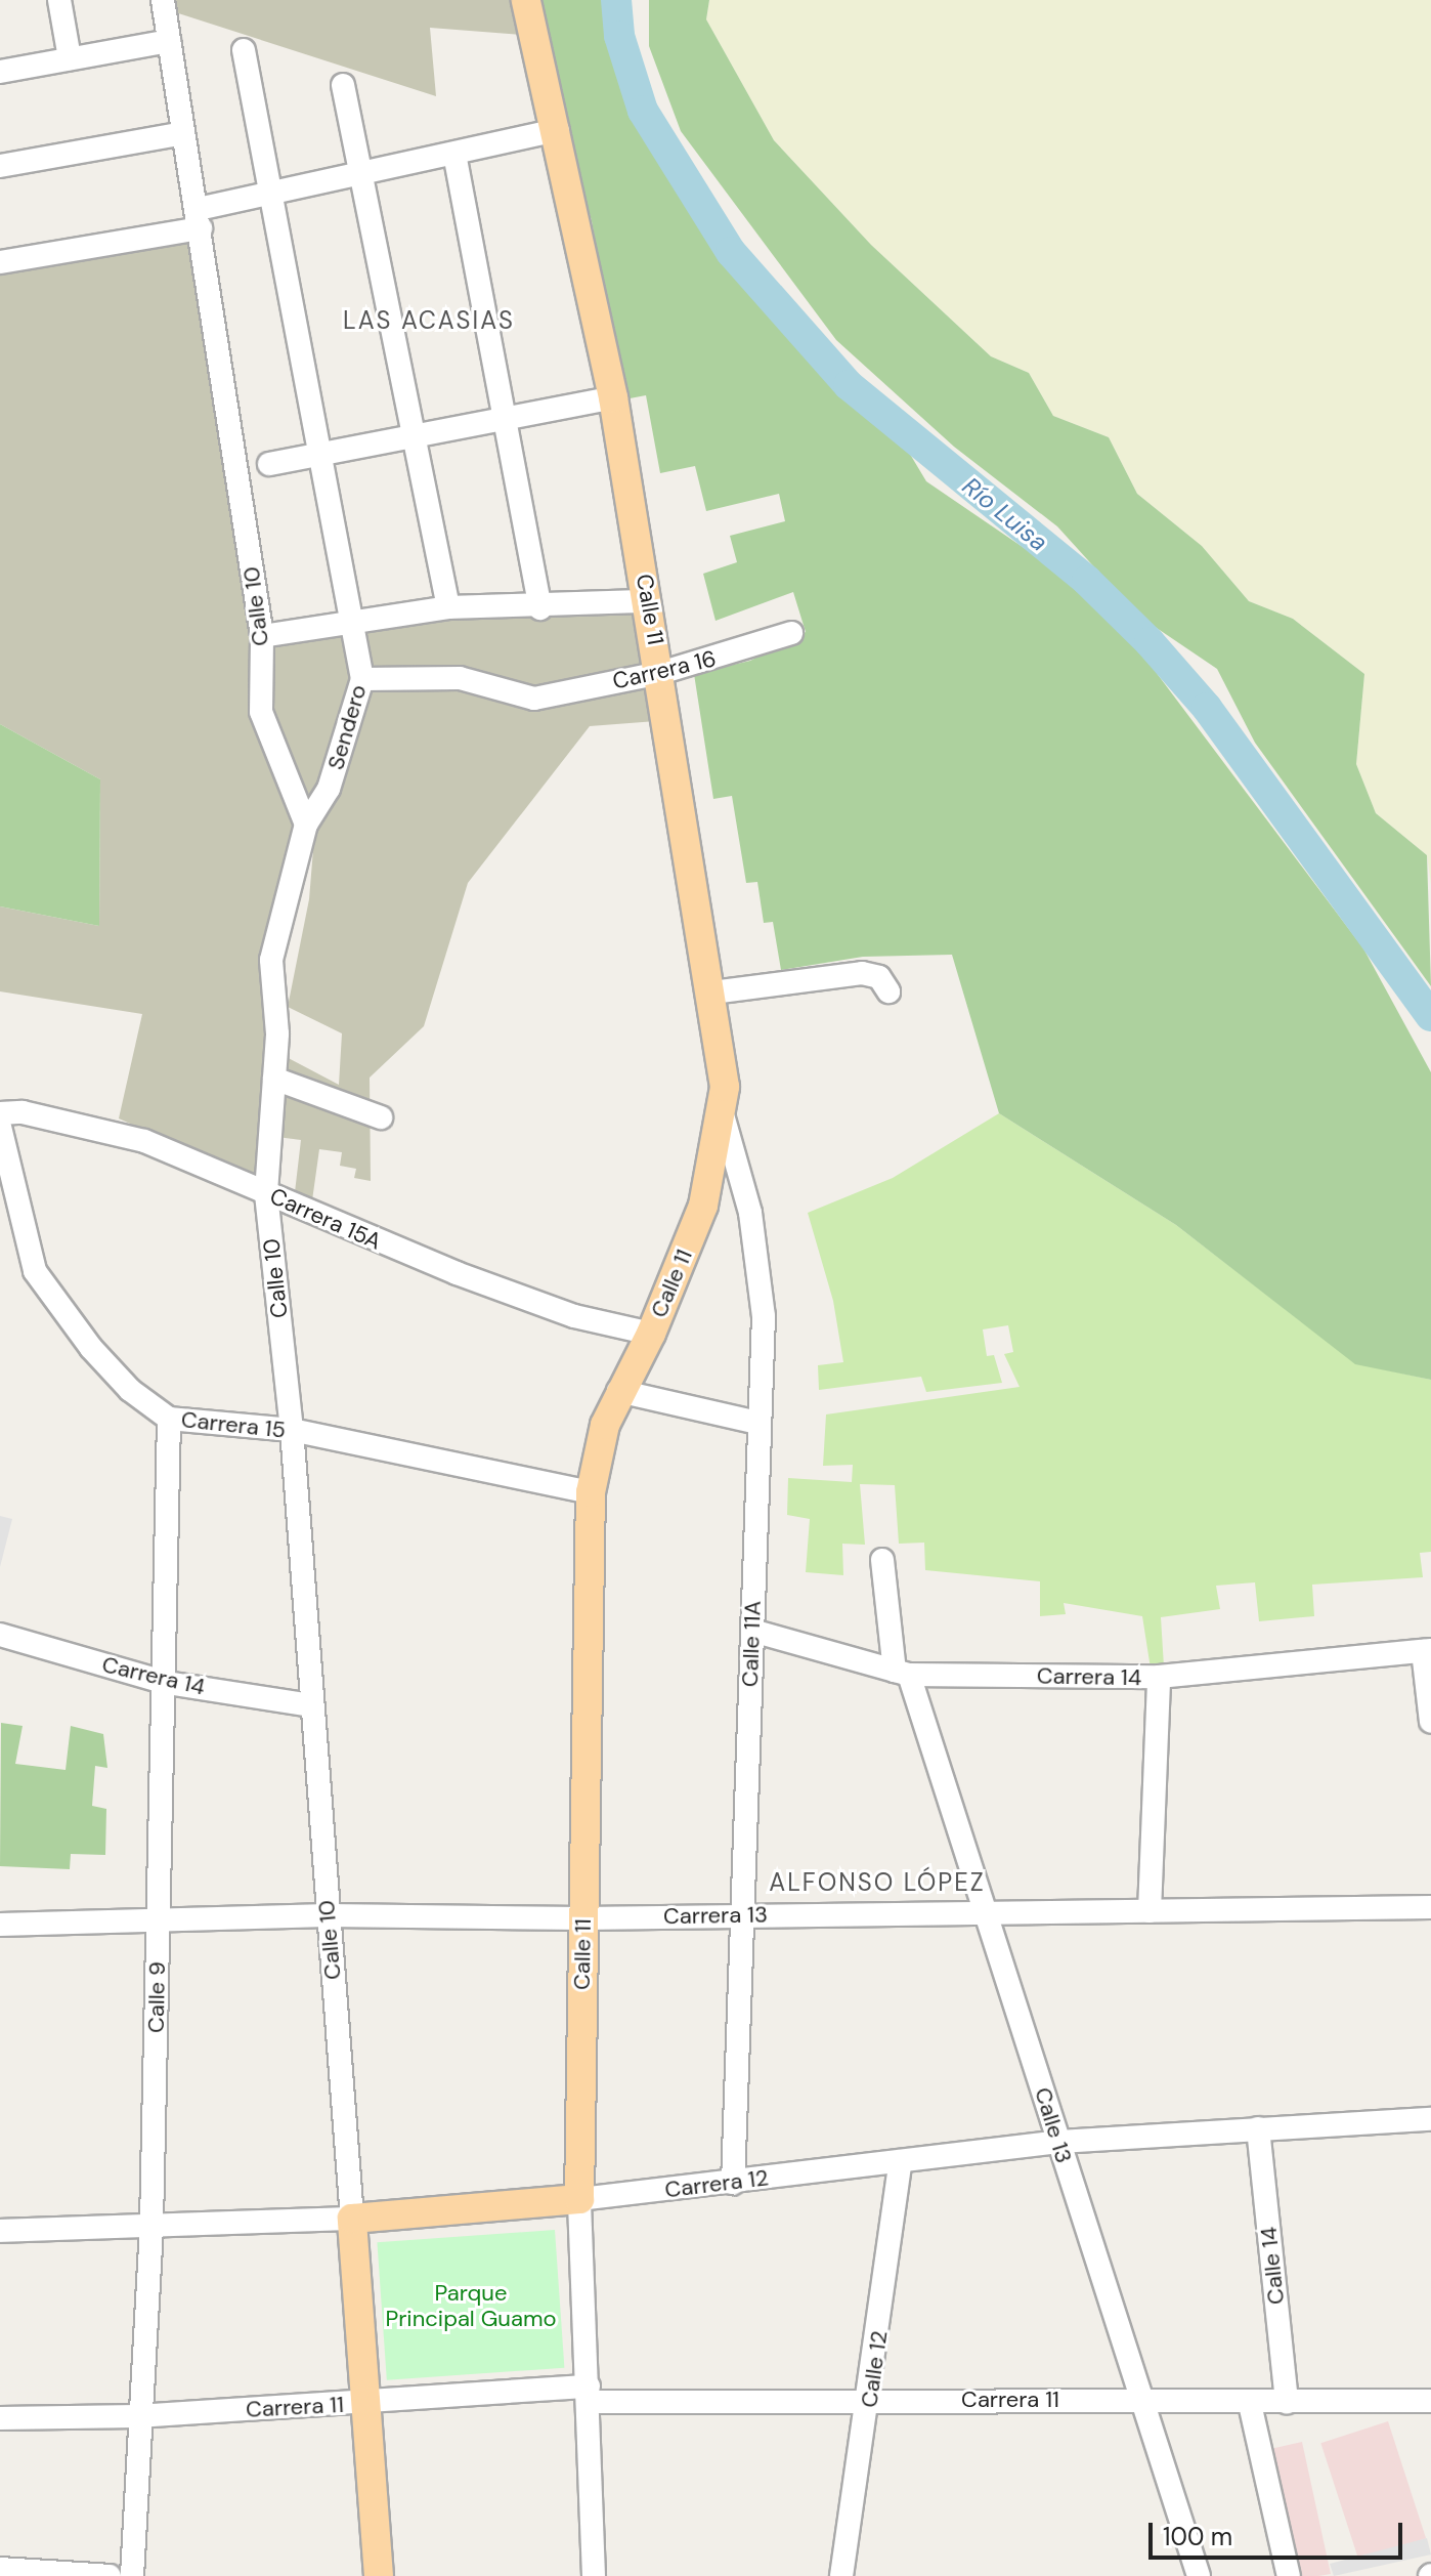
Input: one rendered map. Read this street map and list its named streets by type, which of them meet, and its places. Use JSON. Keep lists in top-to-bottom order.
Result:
{
  "streets": {
    "main road": ["Calle 10", "Calle 11", "Carrera 12"],
    "street": [
      "Carrera 16",
      "Sendero",
      "Carrera 15A",
      "Carrera 15",
      "Calle 11A",
      "Carrera 14",
      "Carrera 13",
      "Calle 9",
      "Calle 13",
      "Calle 14",
      "Calle 12",
      "Carrera 11"
    ]
  },
  "crossings": [
    ["Calle 10", "Sendero"],
    ["Calle 10", "Carrera 15A"],
    ["Calle 10", "Carrera 15"],
    ["Calle 10", "Carrera 14"],
    ["Calle 10", "Carrera 13"],
    ["Calle 10", "Carrera 12"],
    ["Calle 10", "Carrera 11"],
    ["Calle 11", "Carrera 16"],
    ["Calle 11", "Carrera 15A"],
    ["Calle 11", "Carrera 15"],
    ["Calle 11", "Calle 11A"],
    ["Calle 11", "Carrera 13"],
    ["Calle 11", "Carrera 12"],
    ["Calle 11", "Carrera 11"],
    ["Carrera 16", "Sendero"],
    ["Carrera 15", "Calle 9"],
    ["Calle 11A", "Carrera 14"],
    ["Calle 11A", "Carrera 13"],
    ["Calle 11A", "Carrera 12"],
    ["Carrera 14", "Calle 9"],
    ["Carrera 14", "Calle 13"],
    ["Carrera 13", "Calle 9"],
    ["Carrera 13", "Calle 13"],
    ["Calle 9", "Carrera 12"],
    ["Calle 9", "Carrera 11"],
    ["Calle 13", "Carrera 12"],
    ["Calle 13", "Carrera 11"],
    ["Carrera 12", "Calle 14"],
    ["Carrera 12", "Calle 12"],
    ["Calle 14", "Carrera 11"],
    ["Calle 12", "Carrera 11"]
  ],
  "districts": ["LAS ACASIAS", "ALFONSO LÓPEZ"],
  "water": ["Río Luisa"],
  "parks": ["Parque Principal Guamo"],
  "scale_bar": "100 m"
}
